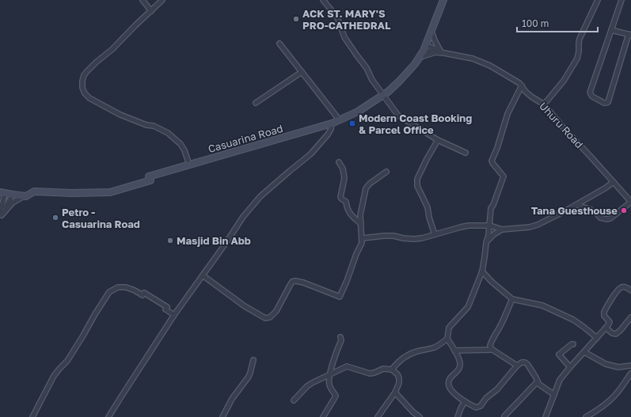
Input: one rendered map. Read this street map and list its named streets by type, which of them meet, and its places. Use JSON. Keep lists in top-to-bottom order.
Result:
{
  "streets": {
    "street": ["Uhuru Road", "Casuarina Road"]
  },
  "places": {
    "other": [
      "ACK ST. MARY'S PRO-CATHEDRAL",
      "Tana Guesthouse",
      "Petro - Casuarina Road",
      "Masjid Bin Abb"
    ],
    "transit": ["Modern Coast Booking & Parcel Office"]
  },
  "scale_bar": "100 m"
}
